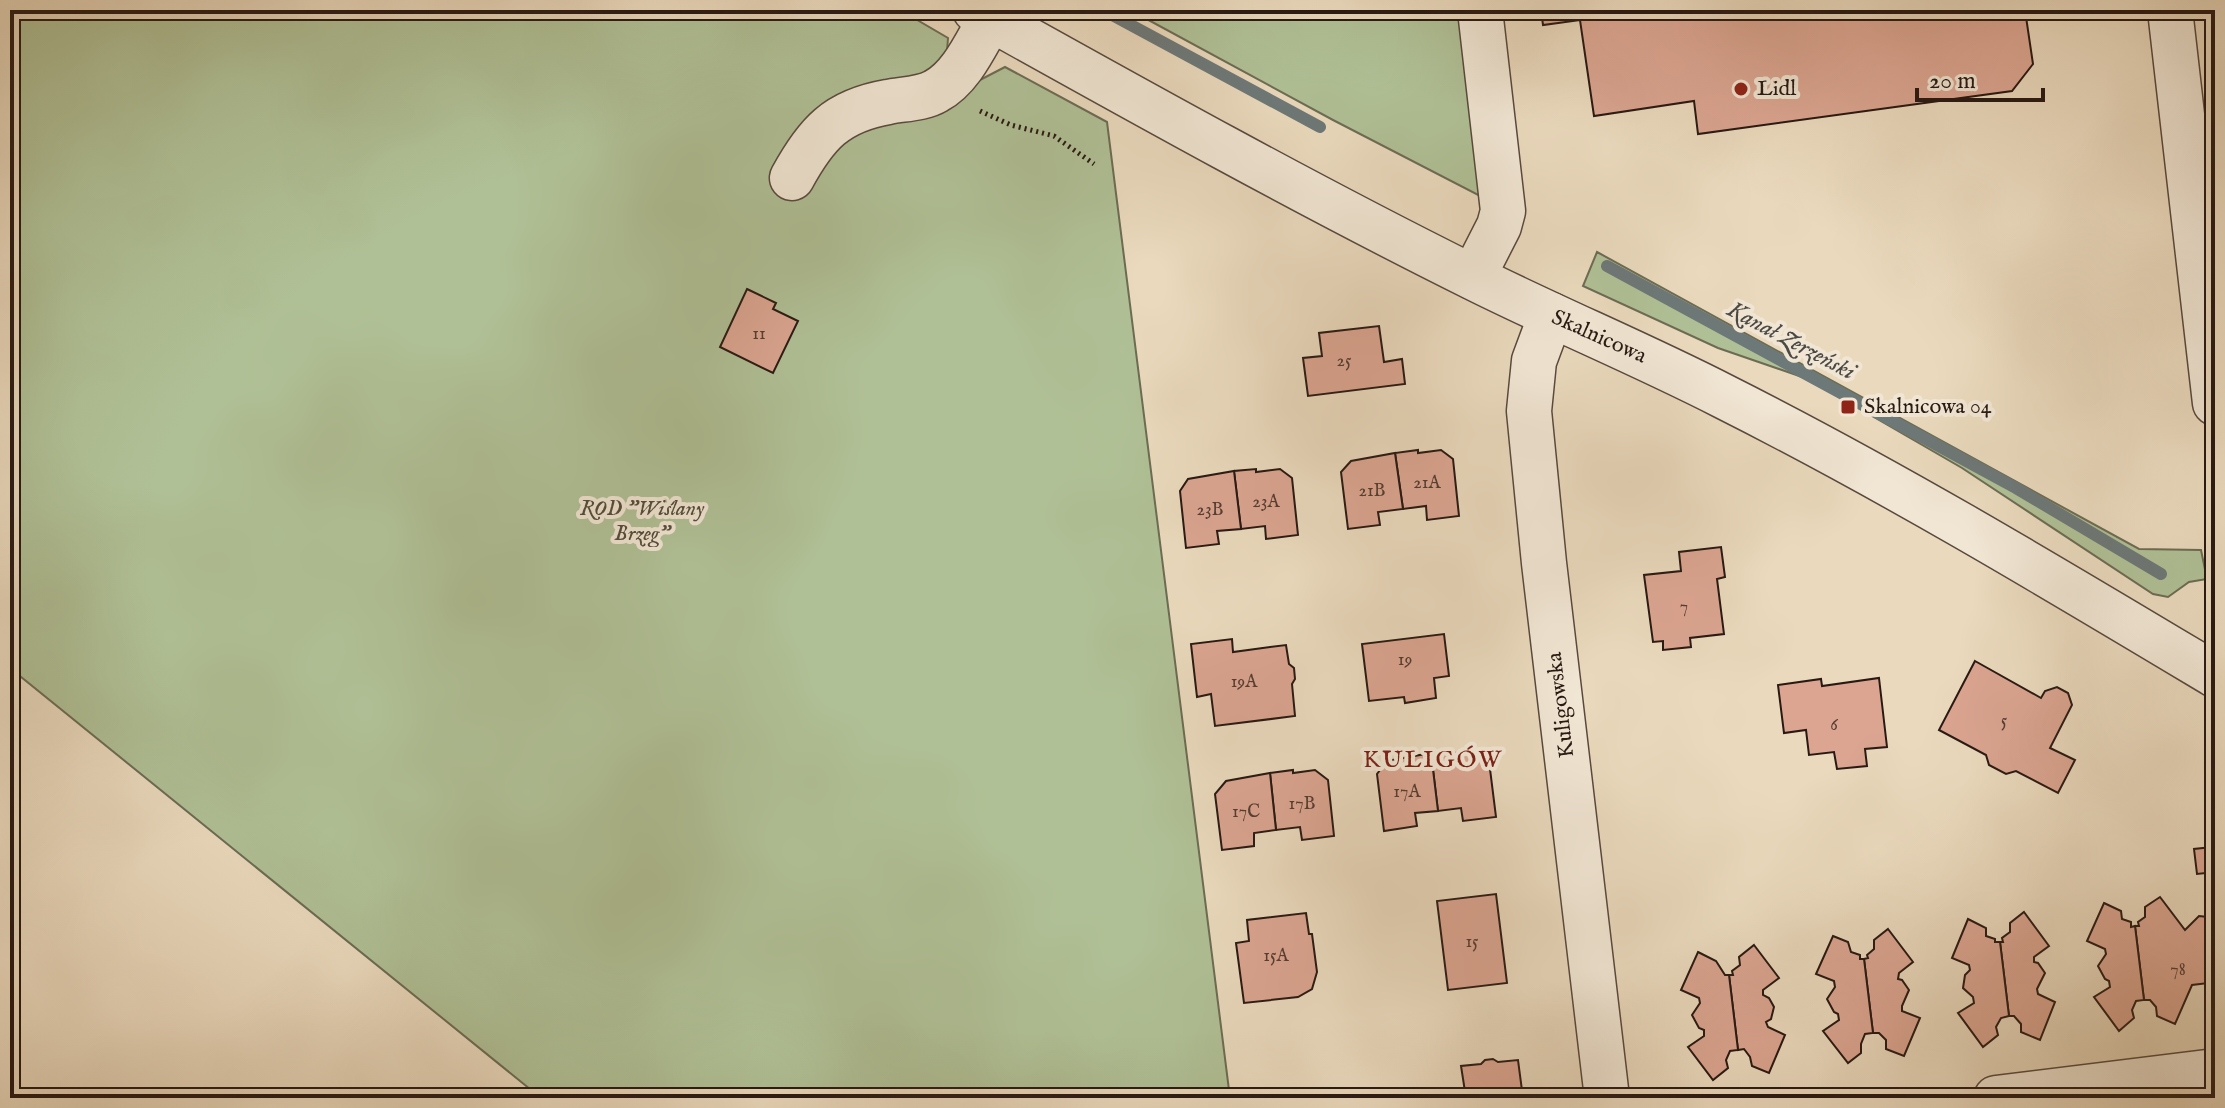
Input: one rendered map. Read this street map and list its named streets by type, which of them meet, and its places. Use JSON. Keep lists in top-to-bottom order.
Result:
{
  "streets": {
    "street": ["Skalnicowa", "Kuligowska"]
  },
  "crossings": [
    ["Skalnicowa", "Kuligowska"]
  ],
  "districts": ["KULIGÓW"],
  "water": ["Kanał Zerzeński"],
  "parks": ["ROD \"Wiślany Brzeg\""],
  "places": {
    "other": ["Lidl"],
    "transit": ["Skalnicowa 04"]
  },
  "house_numbers": [
    "11",
    "25",
    "21A",
    "21B",
    "23A",
    "23B",
    "7",
    "19",
    "19A",
    "5",
    "6",
    "17A",
    "17B",
    "17C",
    "15",
    "15A",
    "78"
  ],
  "scale_bar": "20 m"
}
